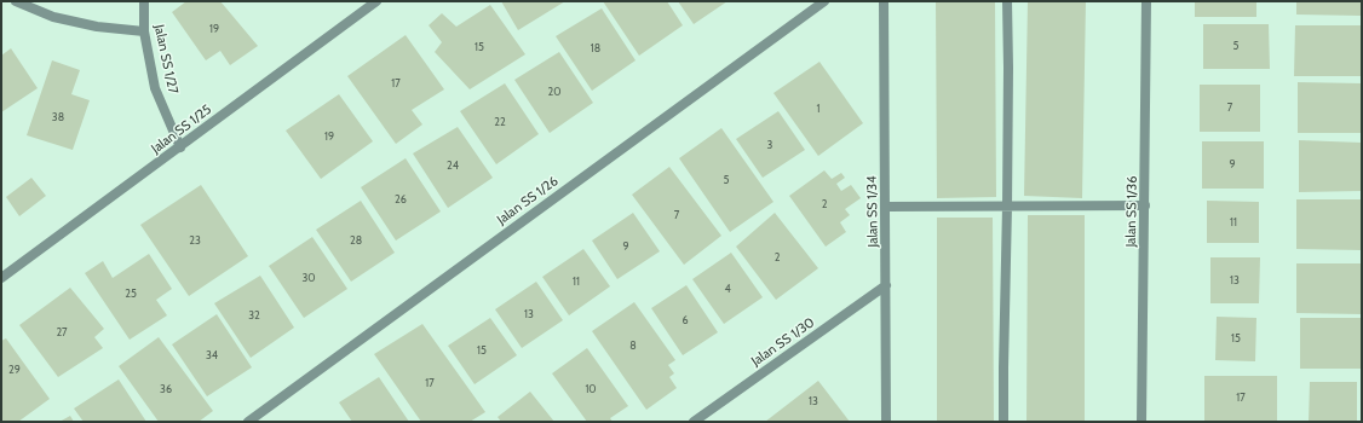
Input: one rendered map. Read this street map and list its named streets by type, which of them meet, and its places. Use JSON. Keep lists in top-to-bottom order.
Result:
{
  "streets": {
    "street": [
      "Jalan SS 1/27",
      "Jalan SS 1/25",
      "Jalan SS 1/26",
      "Jalan SS 1/34",
      "Jalan SS 1/36",
      "Jalan SS 1/30"
    ]
  },
  "crossings": [
    ["Jalan SS 1/27", "Jalan SS 1/25"],
    ["Jalan SS 1/34", "Jalan SS 1/30"]
  ],
  "house_numbers": [
    "19",
    "5",
    "15",
    "18",
    "17",
    "20",
    "7",
    "1",
    "38",
    "22",
    "19",
    "3",
    "9",
    "24",
    "5",
    "26",
    "2",
    "7",
    "11",
    "23",
    "28",
    "9",
    "2",
    "30",
    "13",
    "11",
    "4",
    "25",
    "13",
    "32",
    "6",
    "27",
    "15",
    "8",
    "15",
    "34",
    "29",
    "17",
    "36",
    "10",
    "17",
    "13"
  ]
}
